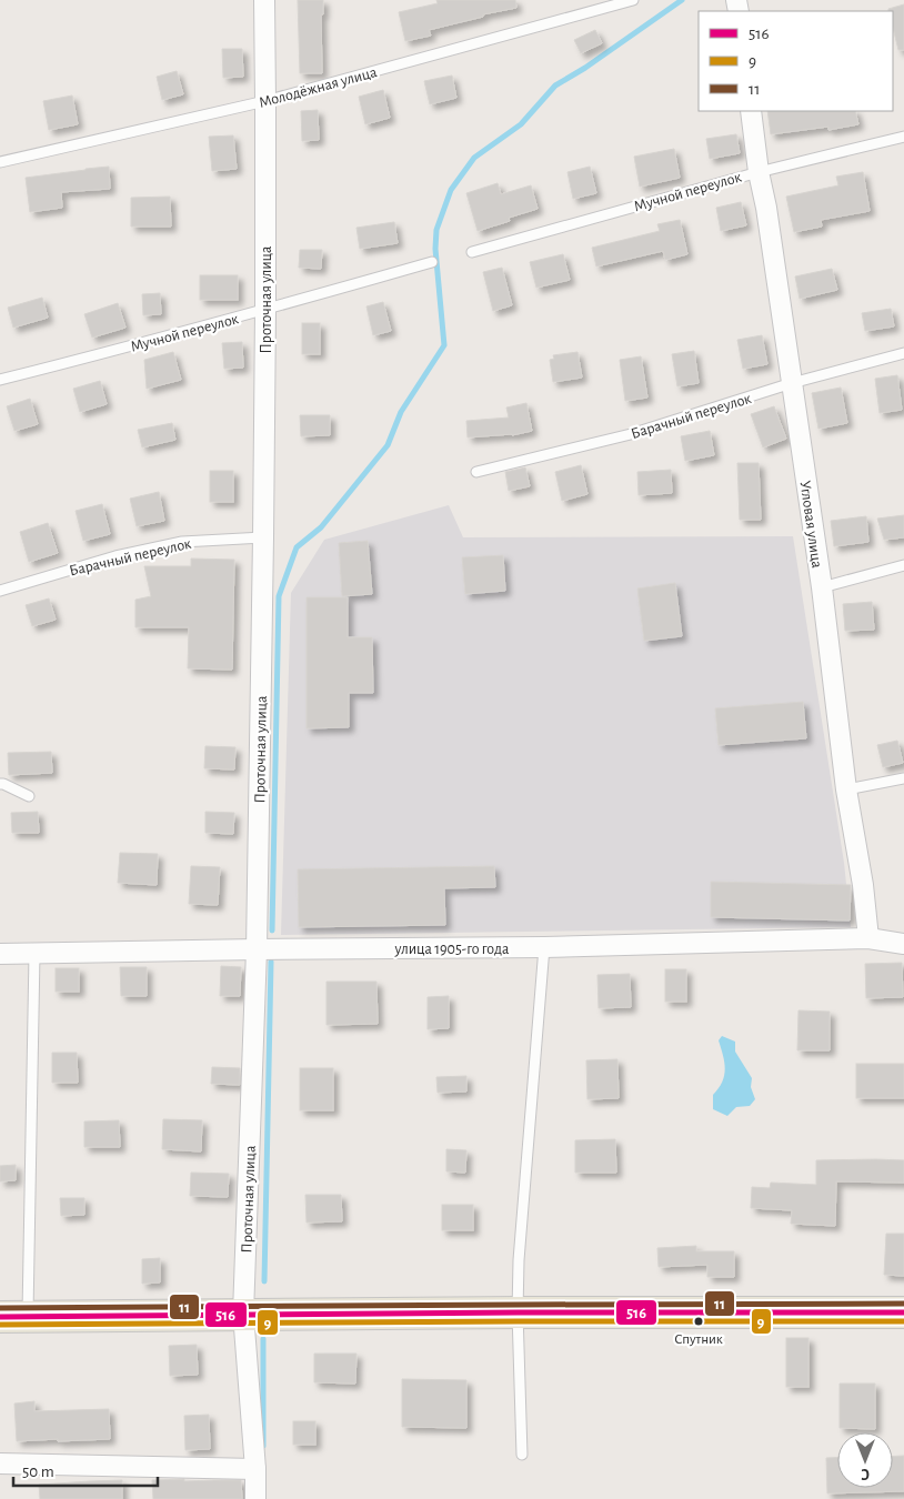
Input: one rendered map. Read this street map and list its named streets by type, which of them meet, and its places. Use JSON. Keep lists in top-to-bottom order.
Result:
{
  "streets": {
    "street": ["Проточная улица", "Угловая улица", "улица 1905-го года"],
    "lane": ["Молодёжная улица", "Мучной переулок", "Барачный переулок"]
  },
  "crossings": [
    ["Молодёжная улица", "Проточная улица"],
    ["Мучной переулок", "Проточная улица"],
    ["Мучной переулок", "Угловая улица"],
    ["Проточная улица", "Барачный переулок"],
    ["Проточная улица", "улица 1905-го года"],
    ["Барачный переулок", "Угловая улица"],
    ["Угловая улица", "улица 1905-го года"]
  ],
  "places": ["Спутник"],
  "lines": ["transit line 11", "transit line 516", "transit line 9"],
  "legend": ["516", "9", "11"],
  "scale_bar": "50 m",
  "north": "bottom"
}
